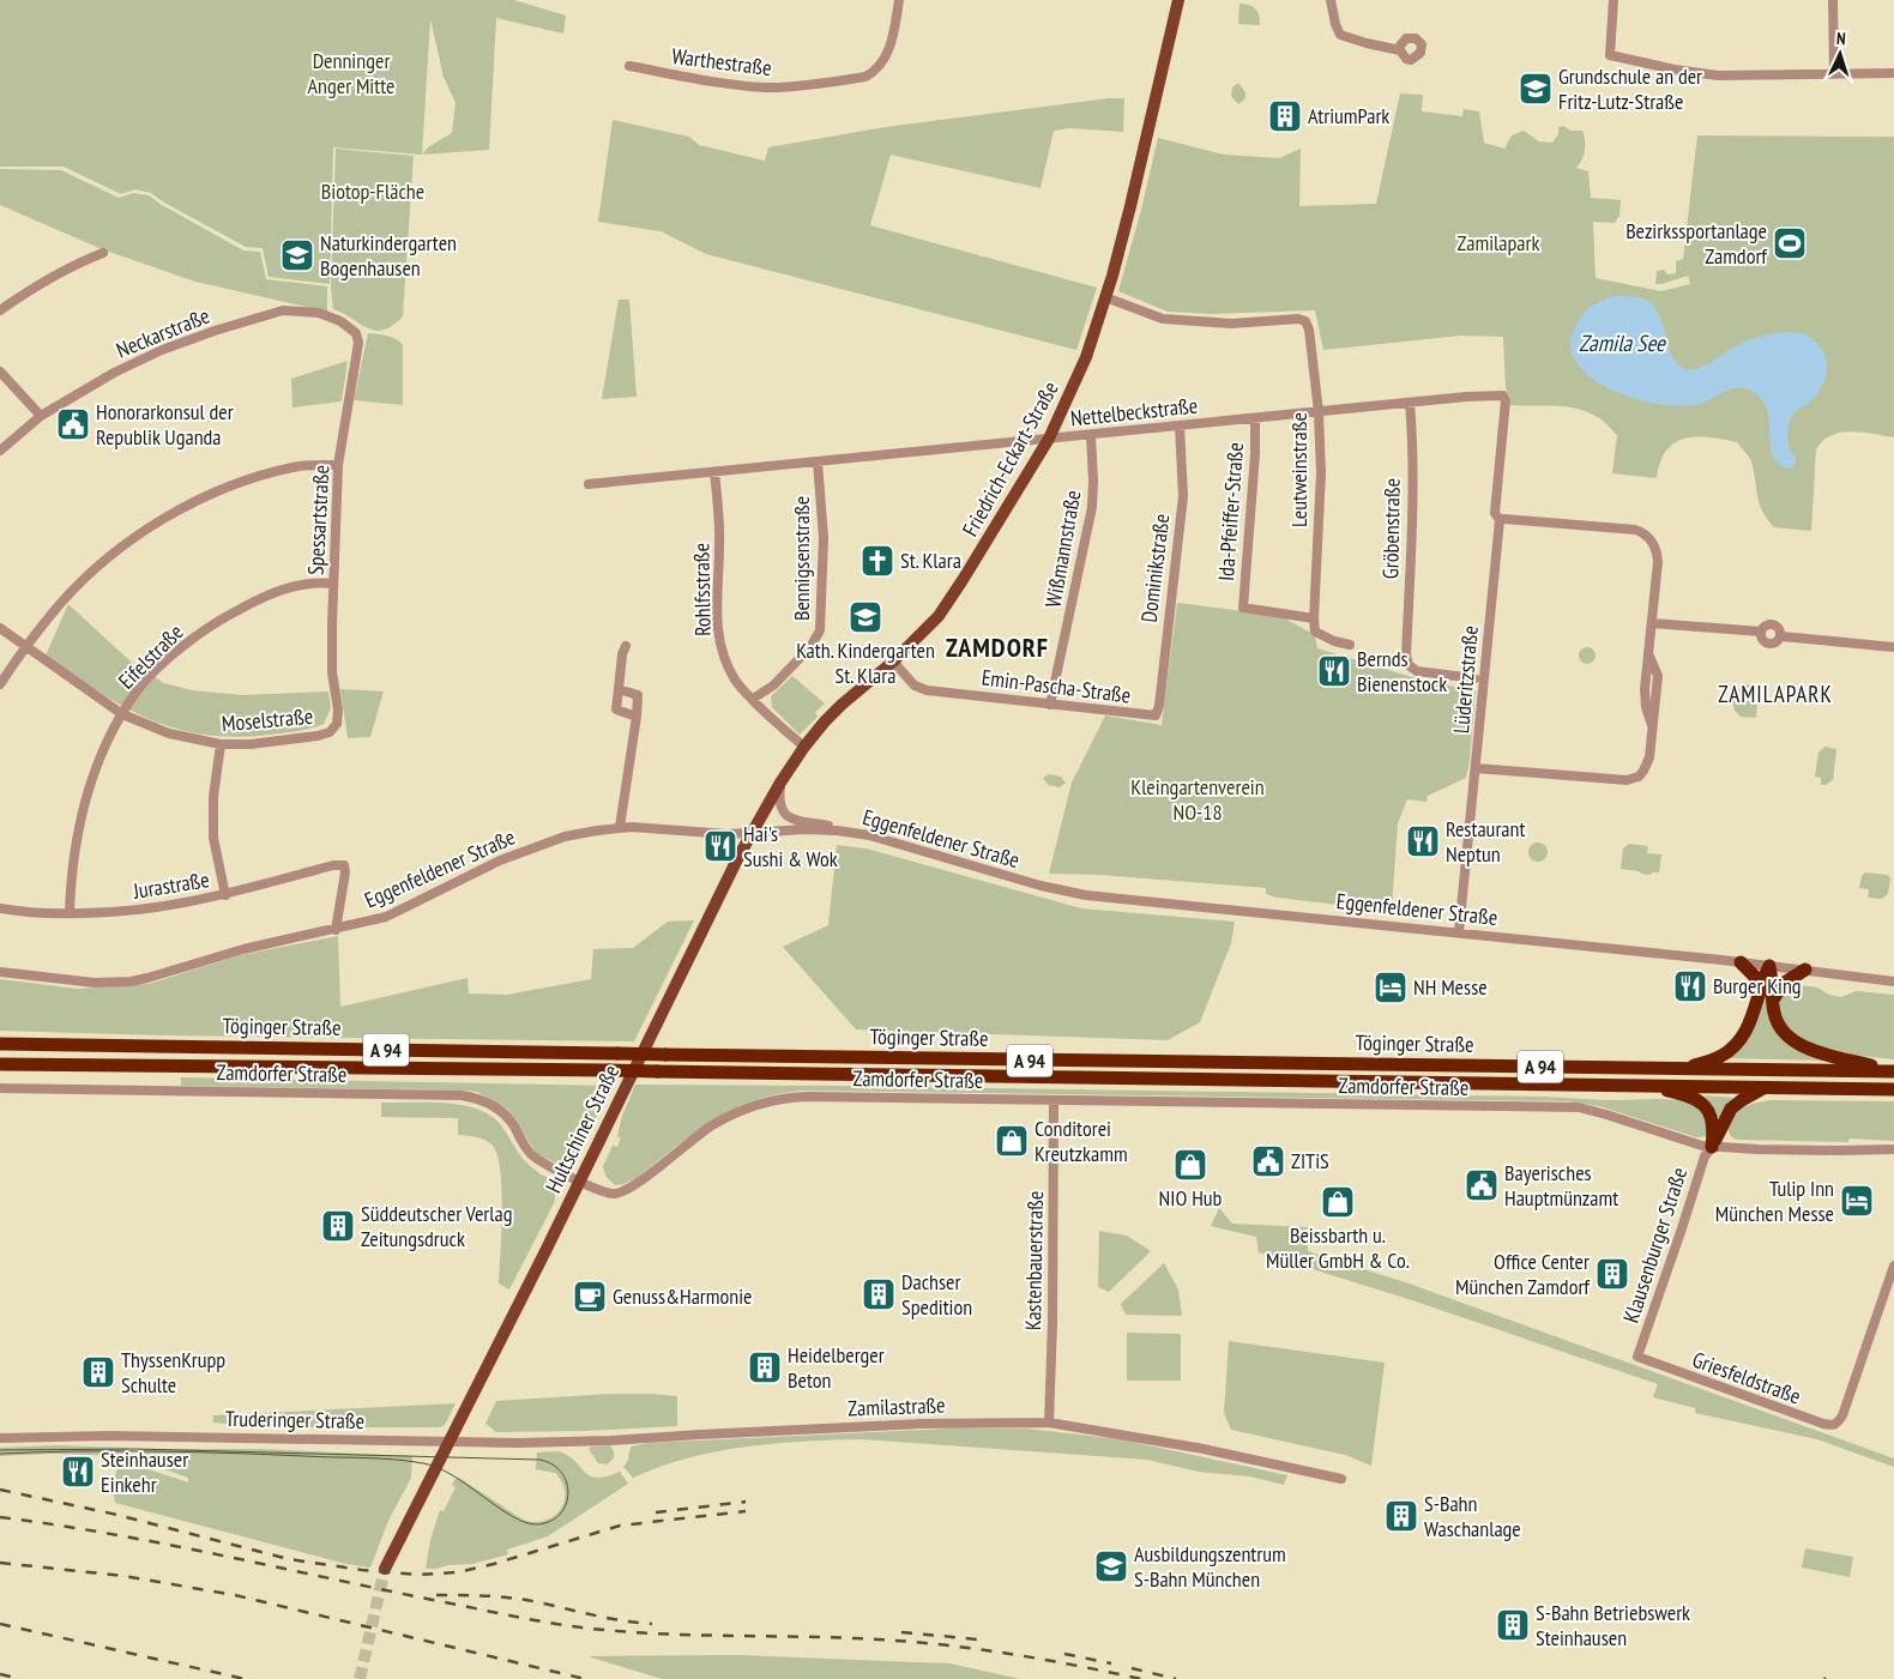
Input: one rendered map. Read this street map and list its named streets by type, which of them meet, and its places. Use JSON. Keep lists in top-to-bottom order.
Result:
{
  "streets": {
    "highway": ["Töginger Straße", "A 94"],
    "main road": ["Friedrich-Eckart-Straße", "Hultschiner Straße"],
    "street": [
      "Warthestraße",
      "Neckarstraße",
      "Nettelbeckstraße",
      "Leutweinstraße",
      "Ida-Pfeiffer-Straße",
      "Spessartstraße",
      "Gröbenstraße",
      "Wißmannstraße",
      "Bennigsenstraße",
      "Dominikstraße",
      "Rohlfsstraße",
      "Eifelstraße",
      "Lüderitzstraße",
      "Emin-Pascha-Straße",
      "Moselstraße",
      "Eggenfeldener Straße",
      "Jurastraße",
      "Zamdorfer Straße",
      "Klausenburger Straße",
      "Kastenbauerstraße",
      "Griesfeldstraße",
      "Zamilastraße",
      "Truderinger Straße"
    ]
  },
  "crossings": [
    ["Neckarstraße", "Spessartstraße"],
    ["Nettelbeckstraße", "Friedrich-Eckart-Straße"],
    ["Nettelbeckstraße", "Leutweinstraße"],
    ["Nettelbeckstraße", "Ida-Pfeiffer-Straße"],
    ["Nettelbeckstraße", "Gröbenstraße"],
    ["Nettelbeckstraße", "Wißmannstraße"],
    ["Nettelbeckstraße", "Bennigsenstraße"],
    ["Nettelbeckstraße", "Dominikstraße"],
    ["Nettelbeckstraße", "Rohlfsstraße"],
    ["Nettelbeckstraße", "Lüderitzstraße"],
    ["Friedrich-Eckart-Straße", "Leutweinstraße"],
    ["Friedrich-Eckart-Straße", "Rohlfsstraße"],
    ["Friedrich-Eckart-Straße", "Emin-Pascha-Straße"],
    ["Friedrich-Eckart-Straße", "Eggenfeldener Straße"],
    ["Friedrich-Eckart-Straße", "Hultschiner Straße"],
    ["Leutweinstraße", "Ida-Pfeiffer-Straße"],
    ["Spessartstraße", "Eifelstraße"],
    ["Spessartstraße", "Moselstraße"],
    ["Wißmannstraße", "Emin-Pascha-Straße"],
    ["Bennigsenstraße", "Rohlfsstraße"],
    ["Dominikstraße", "Emin-Pascha-Straße"],
    ["Eifelstraße", "Moselstraße"],
    ["Eifelstraße", "Jurastraße"],
    ["Lüderitzstraße", "Eggenfeldener Straße"],
    ["Eggenfeldener Straße", "Jurastraße"],
    ["Eggenfeldener Straße", "Hultschiner Straße"],
    ["Zamdorfer Straße", "Hultschiner Straße"],
    ["Zamdorfer Straße", "Klausenburger Straße"],
    ["Zamdorfer Straße", "Kastenbauerstraße"],
    ["Hultschiner Straße", "Zamilastraße"],
    ["Hultschiner Straße", "Truderinger Straße"],
    ["Klausenburger Straße", "Griesfeldstraße"],
    ["Kastenbauerstraße", "Zamilastraße"],
    ["Zamilastraße", "Truderinger Straße"]
  ],
  "districts": ["ZAMDORF", "ZAMILAPARK"],
  "water": ["Zamila See"],
  "parks": [
    "Denninger Anger Mitte",
    "Biotop-Fläche",
    "Zamilapark",
    "Kleingartenverein NO-18"
  ],
  "places": {
    "school or university": [
      "Grundschule an der Fritz-Lutz-Straße",
      "Naturkindergarten Bogenhausen",
      "Kath. Kindergarten St. Klara",
      "Ausbildungszentrum S-Bahn München"
    ],
    "building": [
      "AtriumPark",
      "Süddeutscher Verlag Zeitungsdruck",
      "Office Center München Zamdorf",
      "Dachser Spedition",
      "Heidelberger Beton",
      "ThyssenKrupp Schulte",
      "S-Bahn Waschanlage",
      "S-Bahn Betriebswerk Steinhausen"
    ],
    "sports": ["Bezirkssportanlage Zamdorf"],
    "public building": ["Honorarkonsul der Republik Uganda", "ZITiS", "Bayerisches Hauptmünzamt"],
    "church": ["St. Klara"],
    "restaurant": [
      "Bernds Bienenstock",
      "Restaurant Neptun",
      "Hai's Sushi & Wok",
      "Burger King",
      "Steinhauser Einkehr"
    ],
    "hotel": ["NH Messe", "Tulip Inn München Messe"],
    "shop": ["Conditorei Kreutzkamm", "NIO Hub", "Beissbarth u. Müller GmbH & Co."],
    "cafe": ["Genuss&Harmonie"]
  },
  "north": "top"
}
